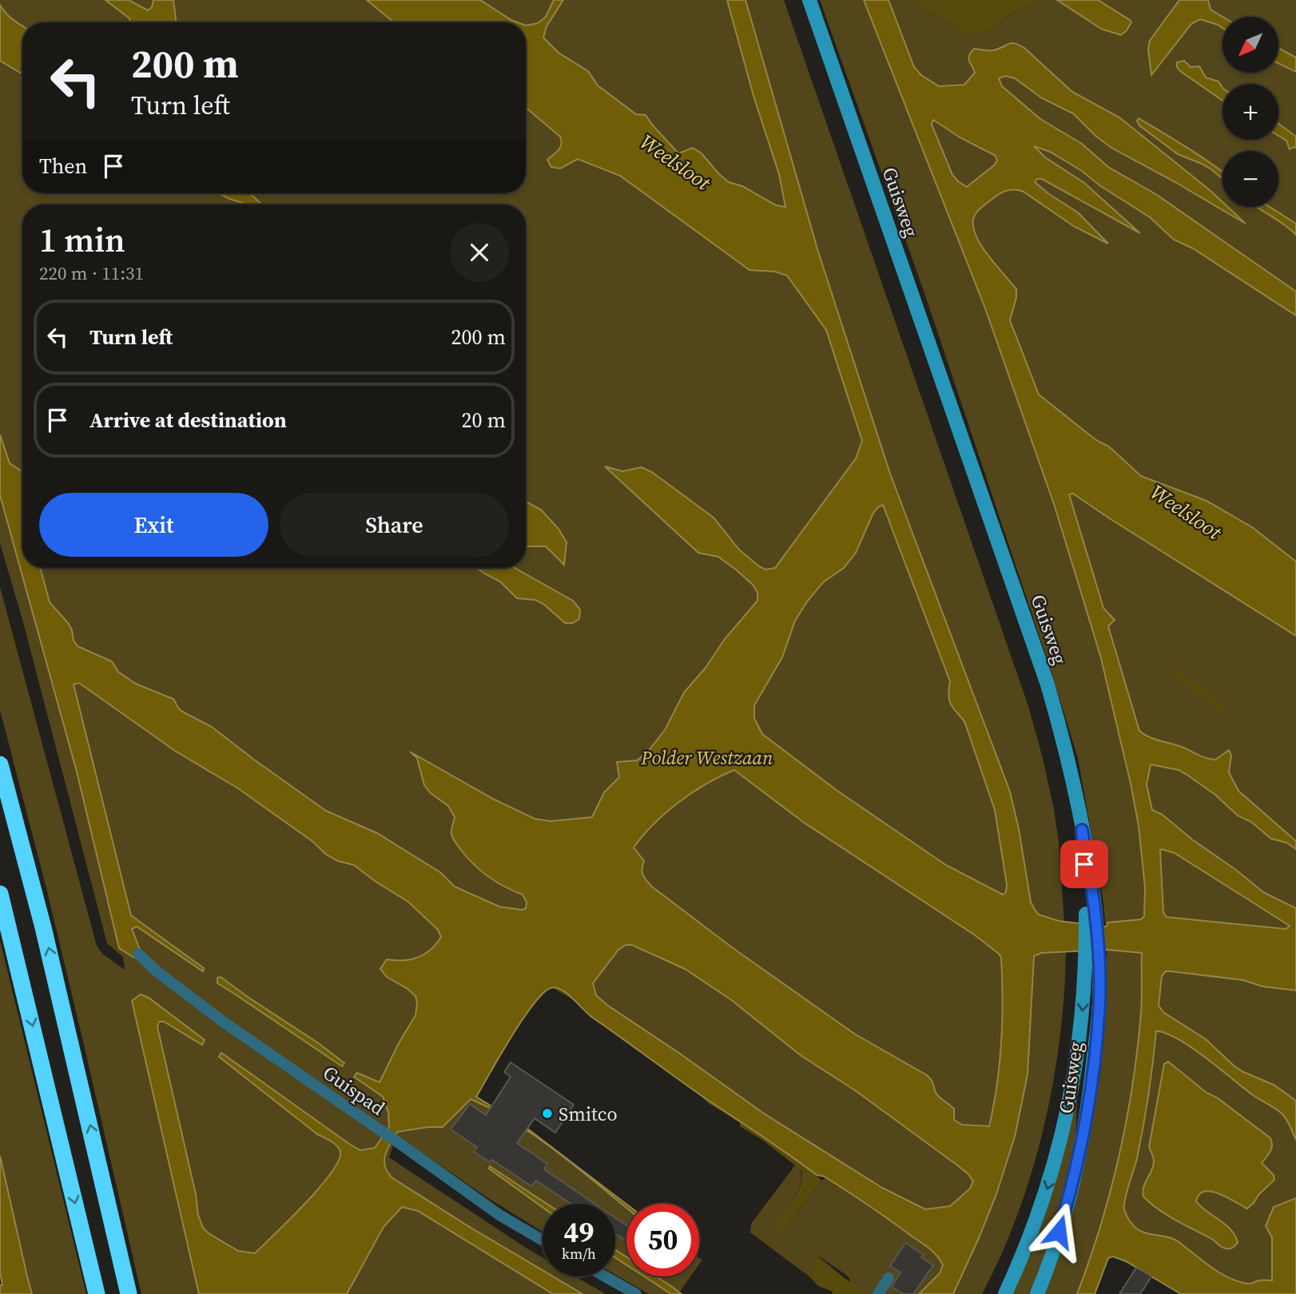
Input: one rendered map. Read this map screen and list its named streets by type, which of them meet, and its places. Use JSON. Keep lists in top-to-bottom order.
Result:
{
  "streets": {
    "main road": ["Guisweg"],
    "street": ["Guispad"]
  },
  "water": ["Weelsloot"],
  "parks": ["Polder Westzaan"],
  "places": ["Smitco"],
  "north": "bottom left",
  "page": {
    "map_buttons": ["+", "−"],
    "turn": ["200 m", "Turn left"],
    "then": "Then",
    "heading": ["1 min", "220 m · 11:31"],
    "list": [
      {
        "name": "Turn left",
        "value": "200 m"
      },
      {
        "name": "Arrive at destination",
        "value": "20 m"
      }
    ],
    "buttons": ["Exit", "Share"],
    "speed": "49 km/h",
    "limit": "50"
  }
}
